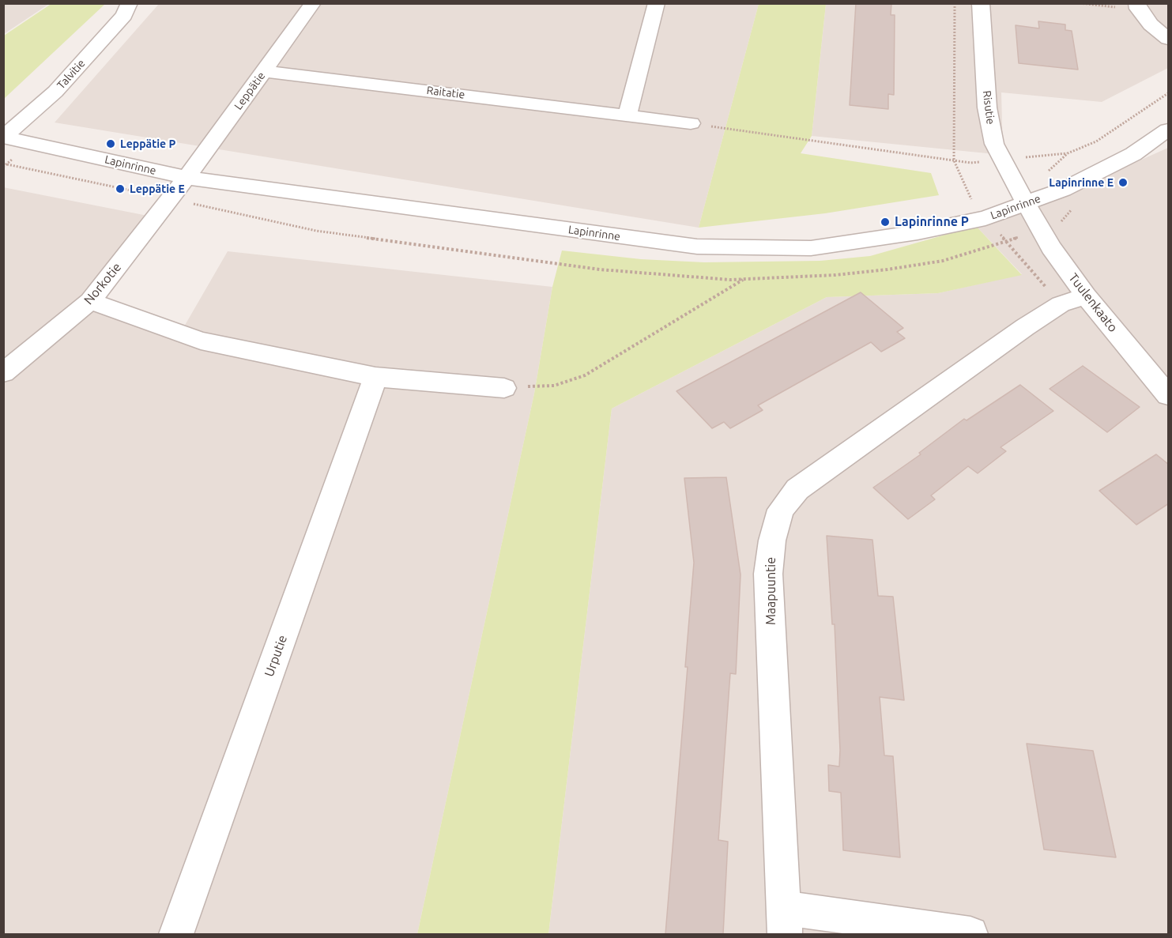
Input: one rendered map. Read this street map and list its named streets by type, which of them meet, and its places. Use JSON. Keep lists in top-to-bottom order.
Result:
{
  "streets": {
    "street": [
      "Talvitie",
      "Leppätie",
      "Raitatie",
      "Risutie",
      "Lapinrinne",
      "Norkotie",
      "Tuulenkaato",
      "Maapuuntie",
      "Urputie"
    ]
  },
  "crossings": [
    ["Talvitie", "Lapinrinne"],
    ["Leppätie", "Raitatie"],
    ["Leppätie", "Lapinrinne"],
    ["Leppätie", "Norkotie"],
    ["Risutie", "Lapinrinne"],
    ["Risutie", "Tuulenkaato"],
    ["Lapinrinne", "Norkotie"],
    ["Lapinrinne", "Tuulenkaato"],
    ["Tuulenkaato", "Maapuuntie"]
  ],
  "places": [
    "Leppätie P",
    "Lapinrinne E",
    "Leppätie E",
    "Lapinrinne P"
  ]
}
